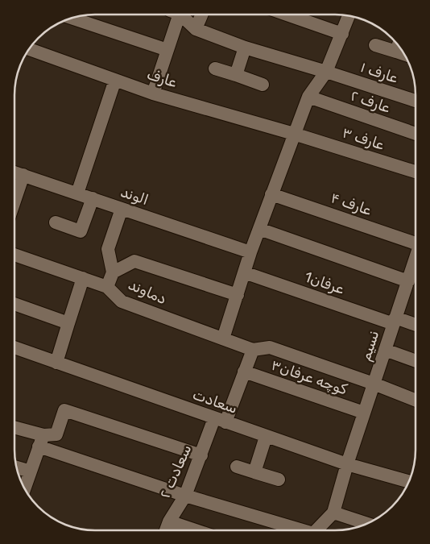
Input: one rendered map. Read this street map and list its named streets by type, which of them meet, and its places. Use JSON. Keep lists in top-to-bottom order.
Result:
{
  "streets": {
    "street": [
      "عارف ۱",
      "عارف",
      "عارف ۲",
      "عارف ۳",
      "الوند",
      "عارف ۴",
      "عرفان1",
      "دماوند",
      "نسیم",
      "کوچه عرفان۳",
      "سعادت",
      "سعادت ۲"
    ]
  },
  "crossings": [
    ["عارف", "عارف ۳"],
    ["عرفان1", "نسیم"],
    ["دماوند", "سعادت ۲"],
    ["نسیم", "کوچه عرفان۳"],
    ["نسیم", "سعادت"],
    ["کوچه عرفان۳", "سعادت ۲"],
    ["سعادت", "سعادت ۲"]
  ]
}
